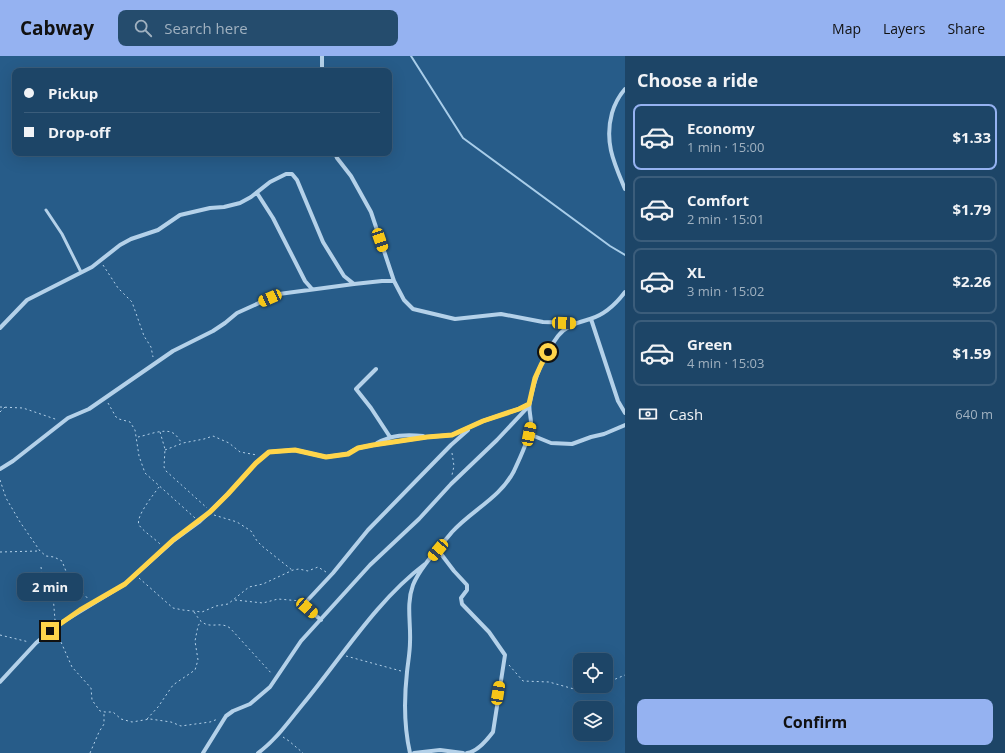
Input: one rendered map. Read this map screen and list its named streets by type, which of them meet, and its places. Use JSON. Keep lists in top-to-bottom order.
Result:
{
  "page": {
    "header": "Cabway",
    "search": "Search here",
    "nav": ["Map", "Layers", "Share"],
    "heading": "Choose a ride",
    "banner": ["Pickup", "Drop-off"],
    "list": [
      {
        "name": "Economy",
        "note": "1 min · 15:00",
        "value": "$1.33"
      },
      {
        "name": "Comfort",
        "note": "2 min · 15:01",
        "value": "$1.79"
      },
      {
        "name": "XL",
        "note": "3 min · 15:02",
        "value": "$2.26"
      },
      {
        "name": "Green",
        "note": "4 min · 15:03",
        "value": "$1.59"
      }
    ],
    "pay": ["Cash", "640 m"],
    "bubble": "2 min",
    "buttons": "Confirm"
  }
}
